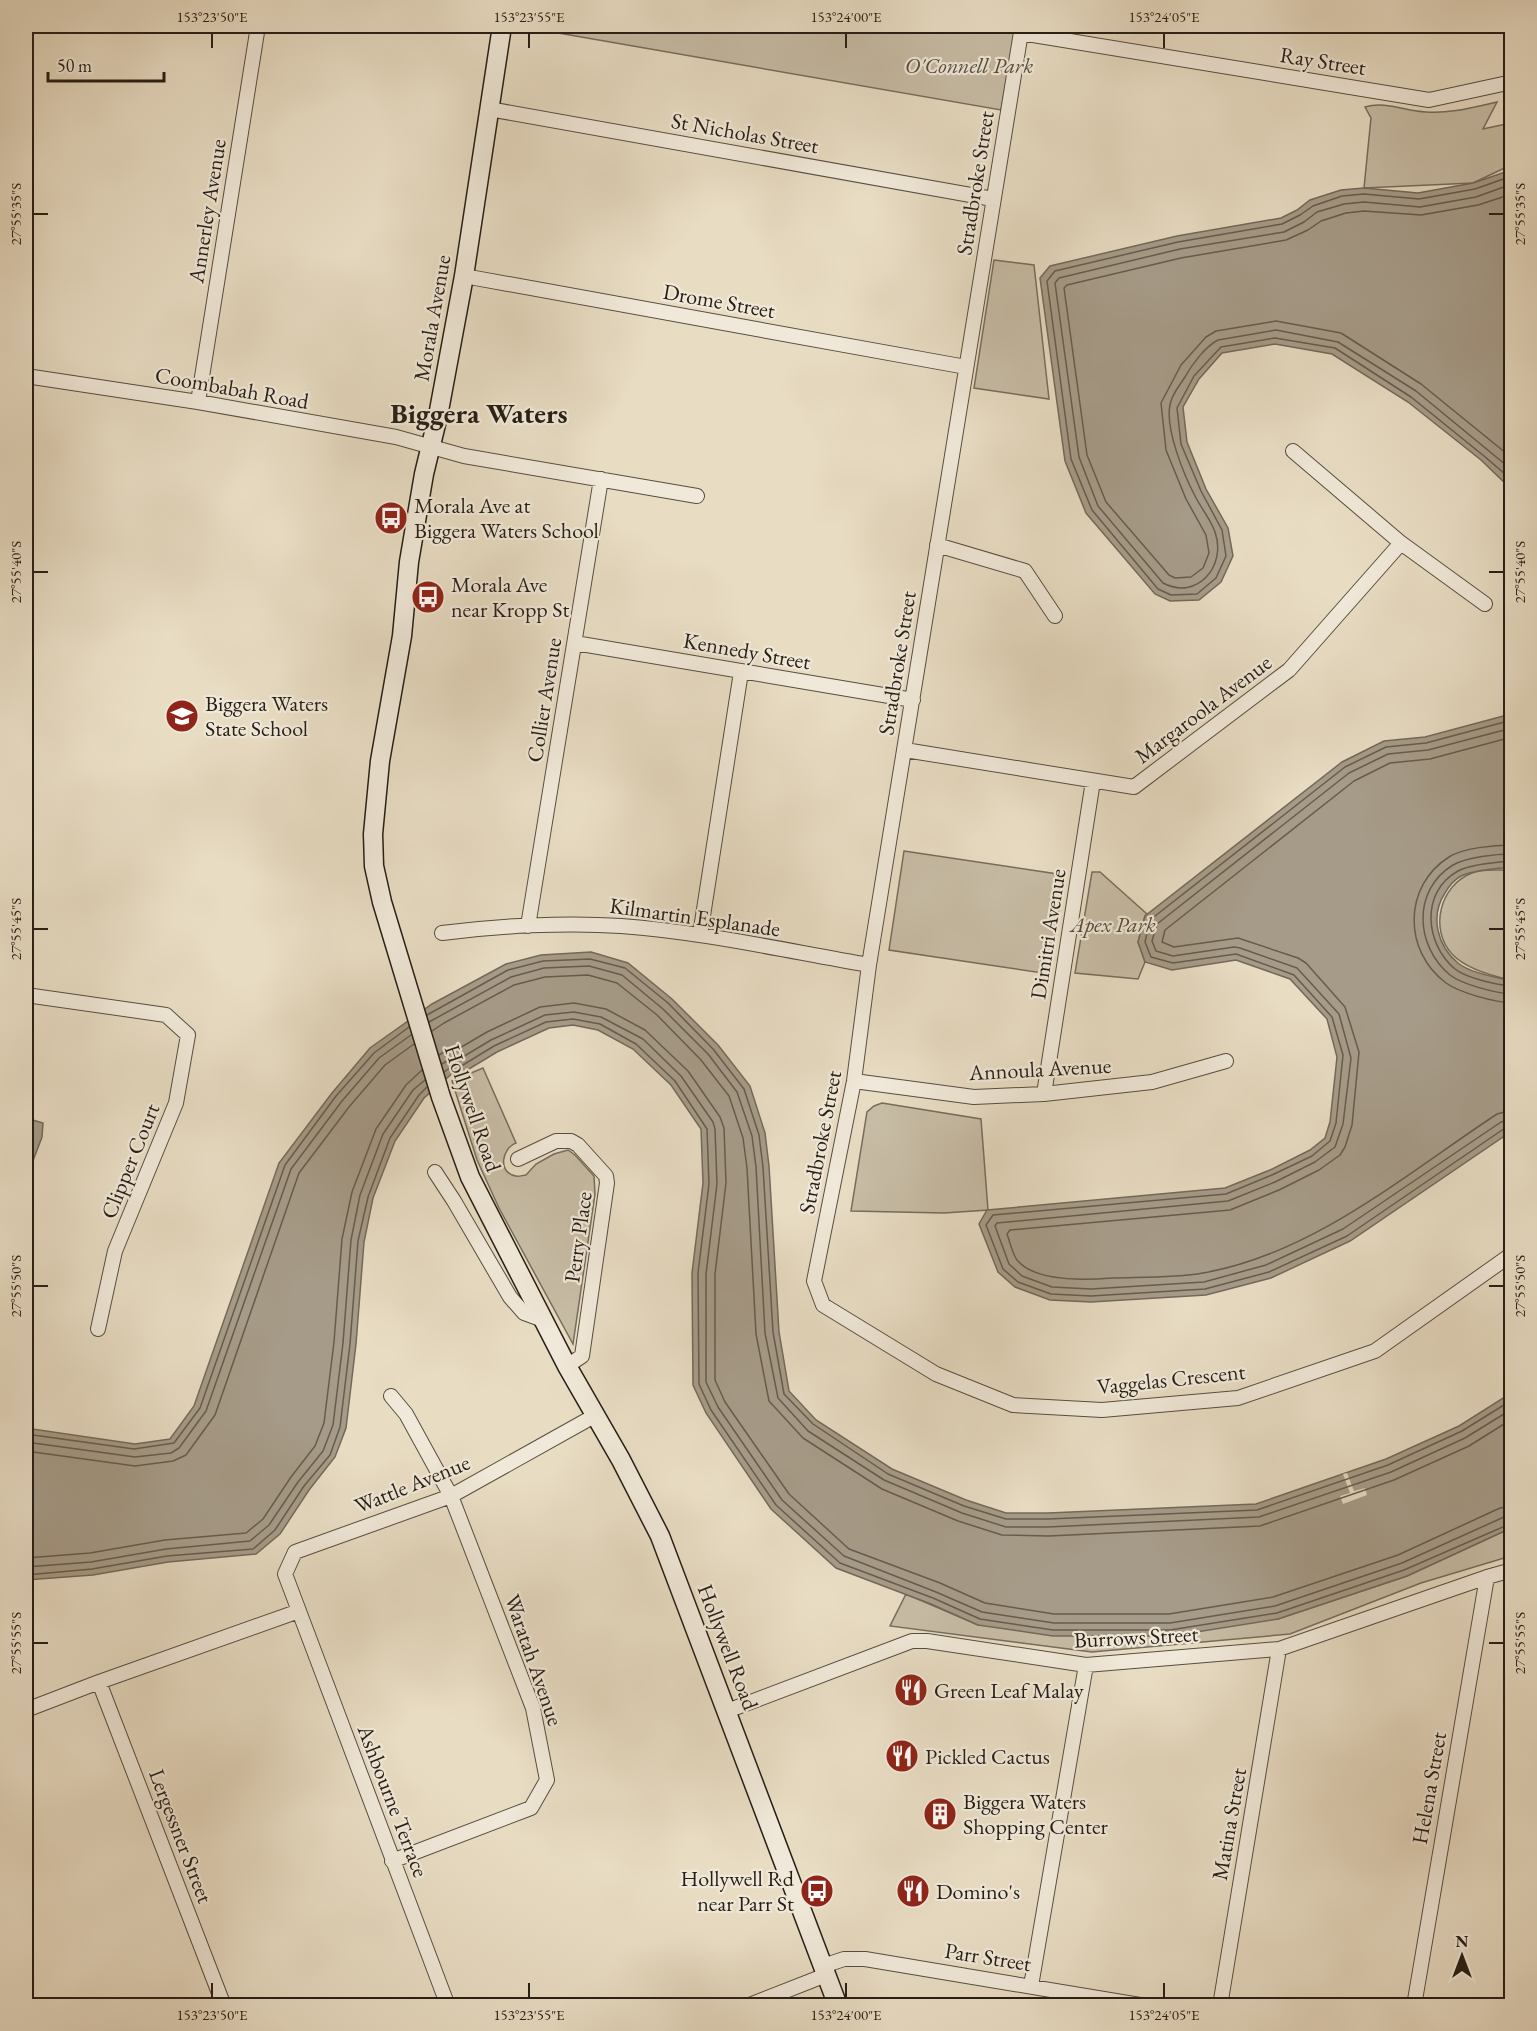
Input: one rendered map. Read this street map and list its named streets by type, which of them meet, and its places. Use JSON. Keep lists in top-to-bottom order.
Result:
{
  "streets": {
    "main road": ["Morala Avenue", "Hollywell Road"],
    "street": [
      "Ray Street",
      "St Nicholas Street",
      "Stradbroke Street",
      "Annerley Avenue",
      "Drome Street",
      "Coombabah Road",
      "Kennedy Street",
      "Collier Avenue",
      "Margaroola Avenue",
      "Kilmartin Esplanade",
      "Dimitri Avenue",
      "Annoula Avenue",
      "Clipper Court",
      "Perry Place",
      "Vaggelas Crescent",
      "Wattle Avenue",
      "Burrows Street",
      "Waratah Avenue",
      "Helena Street",
      "Ashbourne Terrace",
      "Matina Street",
      "Lergessner Street",
      "Parr Street"
    ]
  },
  "crossings": [
    ["Ray Street", "Stradbroke Street"],
    ["St Nicholas Street", "Stradbroke Street"],
    ["St Nicholas Street", "Morala Avenue"],
    ["Stradbroke Street", "Drome Street"],
    ["Stradbroke Street", "Kennedy Street"],
    ["Stradbroke Street", "Margaroola Avenue"],
    ["Stradbroke Street", "Kilmartin Esplanade"],
    ["Stradbroke Street", "Annoula Avenue"],
    ["Stradbroke Street", "Vaggelas Crescent"],
    ["Annerley Avenue", "Coombabah Road"],
    ["Drome Street", "Morala Avenue"],
    ["Morala Avenue", "Coombabah Road"],
    ["Morala Avenue", "Hollywell Road"],
    ["Coombabah Road", "Collier Avenue"],
    ["Kennedy Street", "Collier Avenue"],
    ["Collier Avenue", "Kilmartin Esplanade"],
    ["Margaroola Avenue", "Dimitri Avenue"],
    ["Dimitri Avenue", "Annoula Avenue"],
    ["Hollywell Road", "Perry Place"],
    ["Hollywell Road", "Wattle Avenue"],
    ["Hollywell Road", "Burrows Street"],
    ["Hollywell Road", "Parr Street"],
    ["Wattle Avenue", "Waratah Avenue"],
    ["Wattle Avenue", "Ashbourne Terrace"],
    ["Burrows Street", "Helena Street"],
    ["Burrows Street", "Matina Street"],
    ["Waratah Avenue", "Ashbourne Terrace"]
  ],
  "districts": ["Biggera Waters"],
  "parks": ["O'Connell Park", "Apex Park"],
  "places": {
    "bus stop": ["Morala Ave at Biggera Waters School", "Morala Ave near Kropp St", "Hollywell Rd near Parr St"],
    "school or university": ["Biggera Waters State School"],
    "restaurant": ["Green Leaf Malay", "Pickled Cactus", "Domino's"],
    "building": ["Biggera Waters Shopping Center"]
  },
  "scale_bar": "50 m",
  "north": "top",
  "coordinates": [
    "153°23'50\"E",
    "153°23'55\"E",
    "153°24'00\"E",
    "153°24'05\"E",
    "27°55'35\"S",
    "27°55'40\"S",
    "27°55'45\"S",
    "27°55'50\"S",
    "27°55'55\"S"
  ]
}
